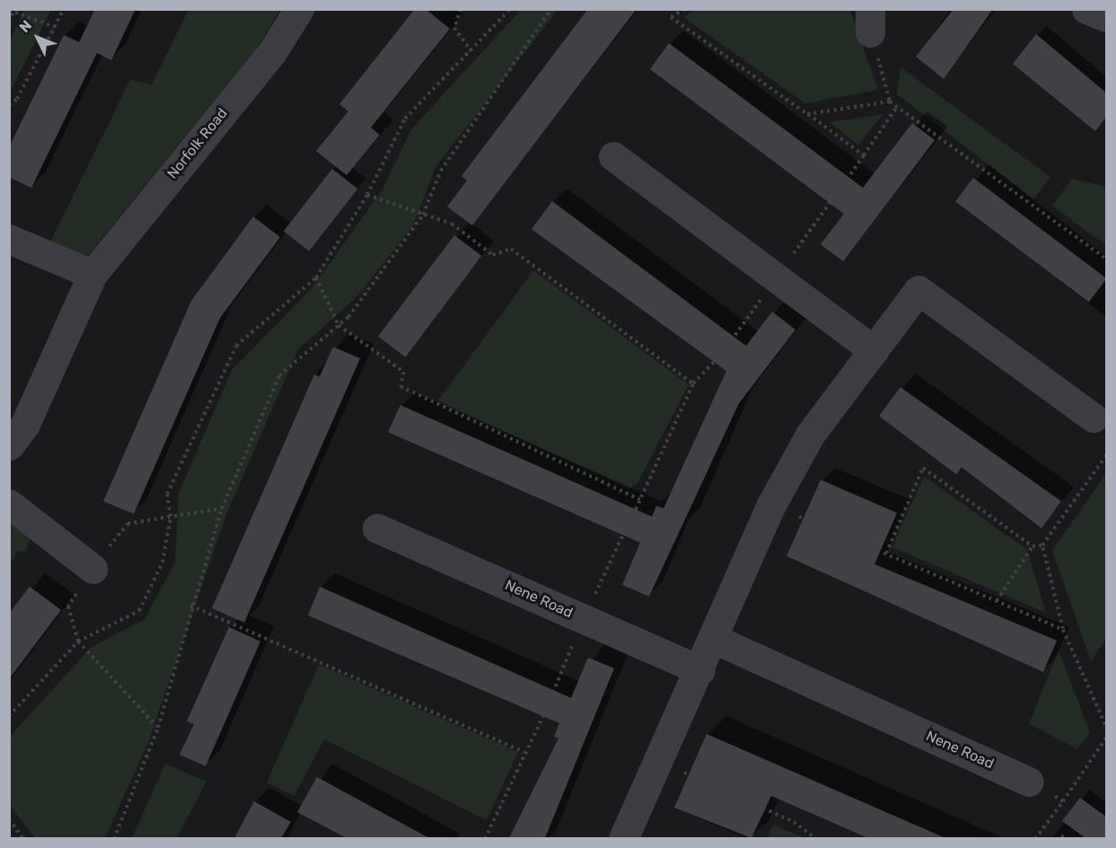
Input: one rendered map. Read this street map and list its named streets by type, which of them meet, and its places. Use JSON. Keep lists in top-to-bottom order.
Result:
{
  "streets": {
    "street": ["Norfolk Road", "Nene Road"]
  },
  "north": "top left"
}
